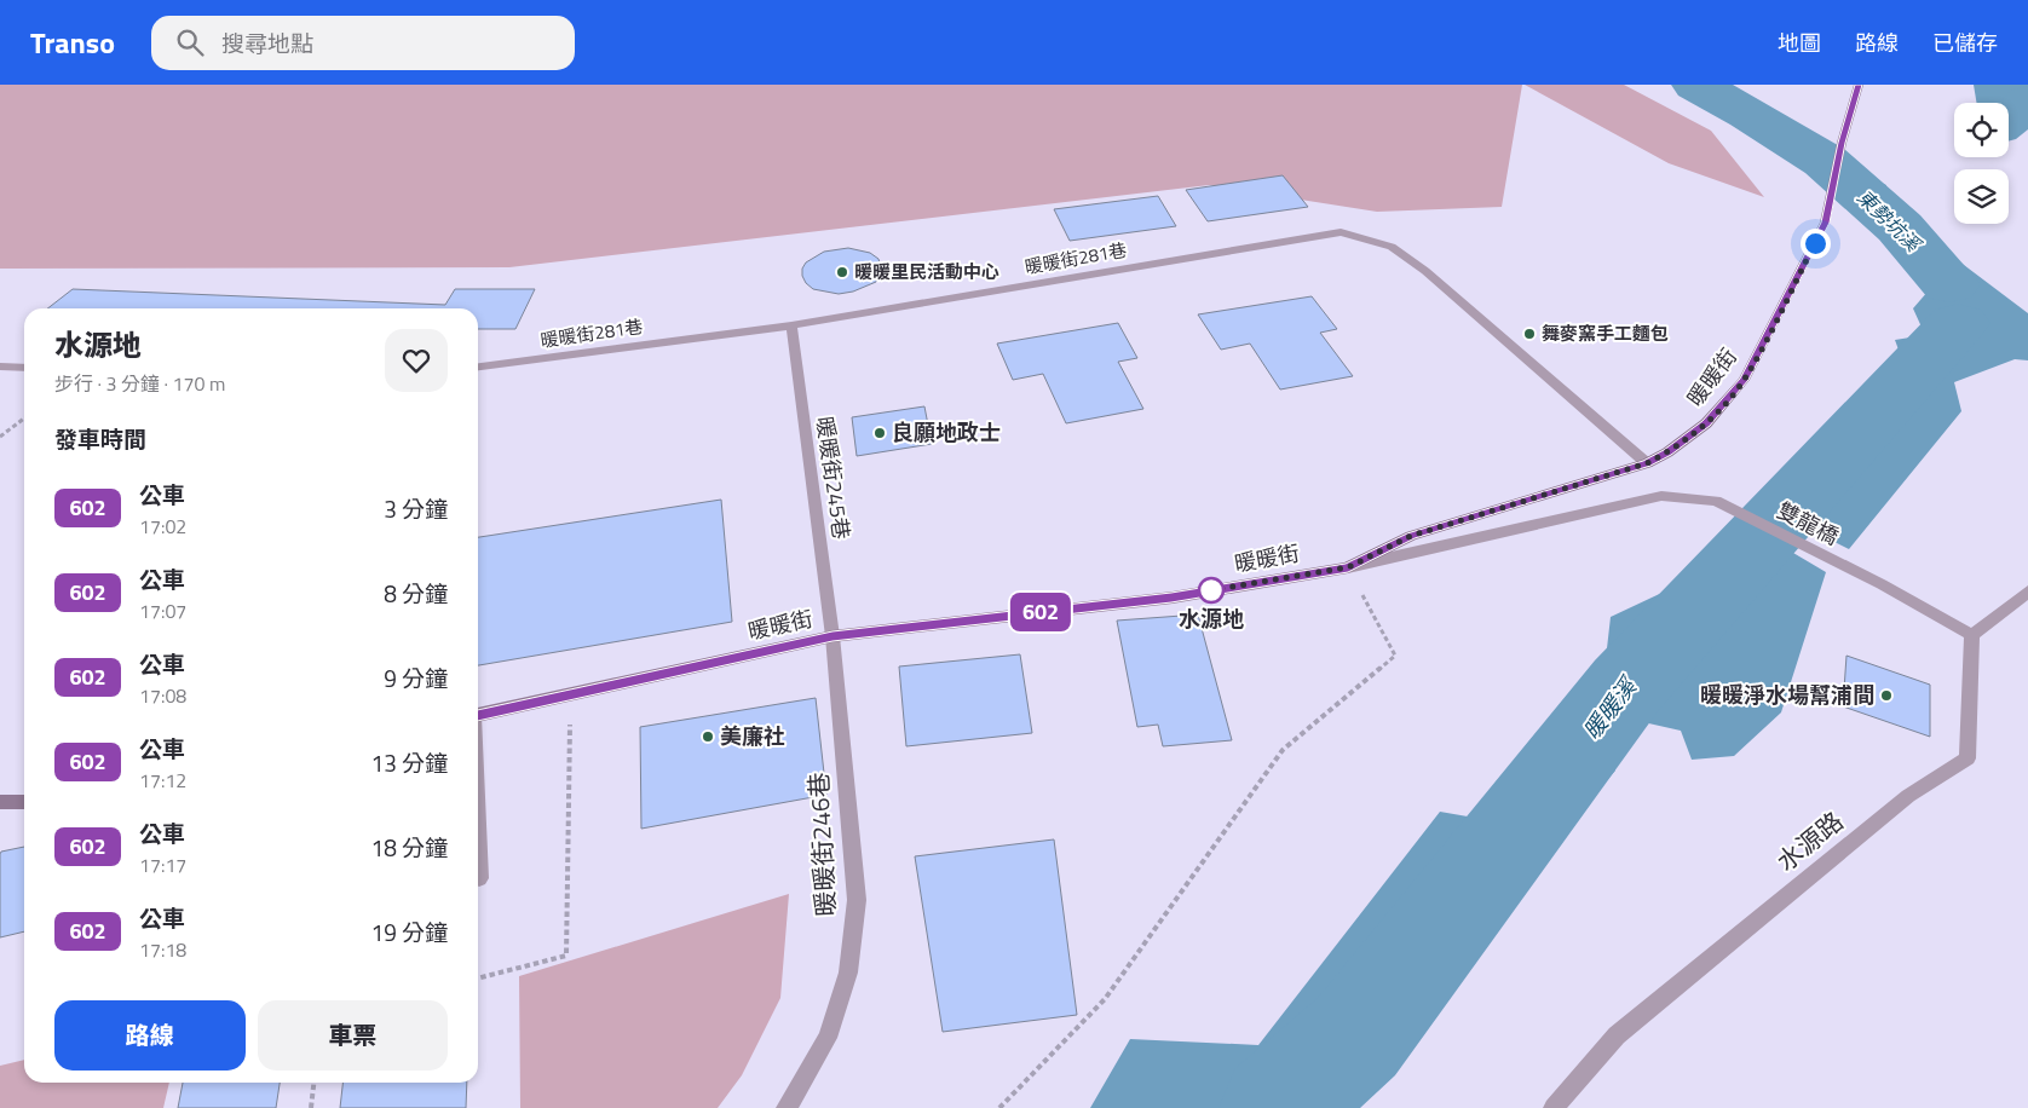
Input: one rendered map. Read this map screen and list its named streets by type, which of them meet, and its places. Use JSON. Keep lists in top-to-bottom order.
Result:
{
  "streets": {
    "street": [
      "暖暖街281巷",
      "暖暖街",
      "暖暖街245巷",
      "雙龍橋",
      "水源路",
      "暖暖街246巷"
    ]
  },
  "crossings": [
    ["暖暖街281巷", "暖暖街"],
    ["暖暖街281巷", "暖暖街245巷"],
    ["暖暖街", "暖暖街245巷"],
    ["暖暖街", "雙龍橋"],
    ["暖暖街", "暖暖街246巷"],
    ["暖暖街245巷", "暖暖街246巷"],
    ["雙龍橋", "水源路"]
  ],
  "water": ["東勢坑溪", "暖暖溪"],
  "places": [
    "暖暖里民活動中心",
    "舞麥窯手工麵包",
    "良願地政士",
    "水源地",
    "暖暖淨水場幫浦間",
    "美廉社"
  ],
  "lines": ["bus line 602"],
  "page": {
    "header": "Transo",
    "search": "搜尋地點",
    "nav": ["地圖", "路線", "已儲存"],
    "on_map": "602",
    "heading": [
      ["水源地", "步行 · 3 分鐘 · 170 m"],
      "發車時間"
    ],
    "list": [
      {
        "mark": "602",
        "name": "公車",
        "note": "17:02",
        "value": "3 分鐘"
      },
      {
        "mark": "602",
        "name": "公車",
        "note": "17:07",
        "value": "8 分鐘"
      },
      {
        "mark": "602",
        "name": "公車",
        "note": "17:08",
        "value": "9 分鐘"
      },
      {
        "mark": "602",
        "name": "公車",
        "note": "17:12",
        "value": "13 分鐘"
      },
      {
        "mark": "602",
        "name": "公車",
        "note": "17:17",
        "value": "18 分鐘"
      },
      {
        "mark": "602",
        "name": "公車",
        "note": "17:18",
        "value": "19 分鐘"
      }
    ],
    "buttons": ["路線", "車票"]
  }
}
